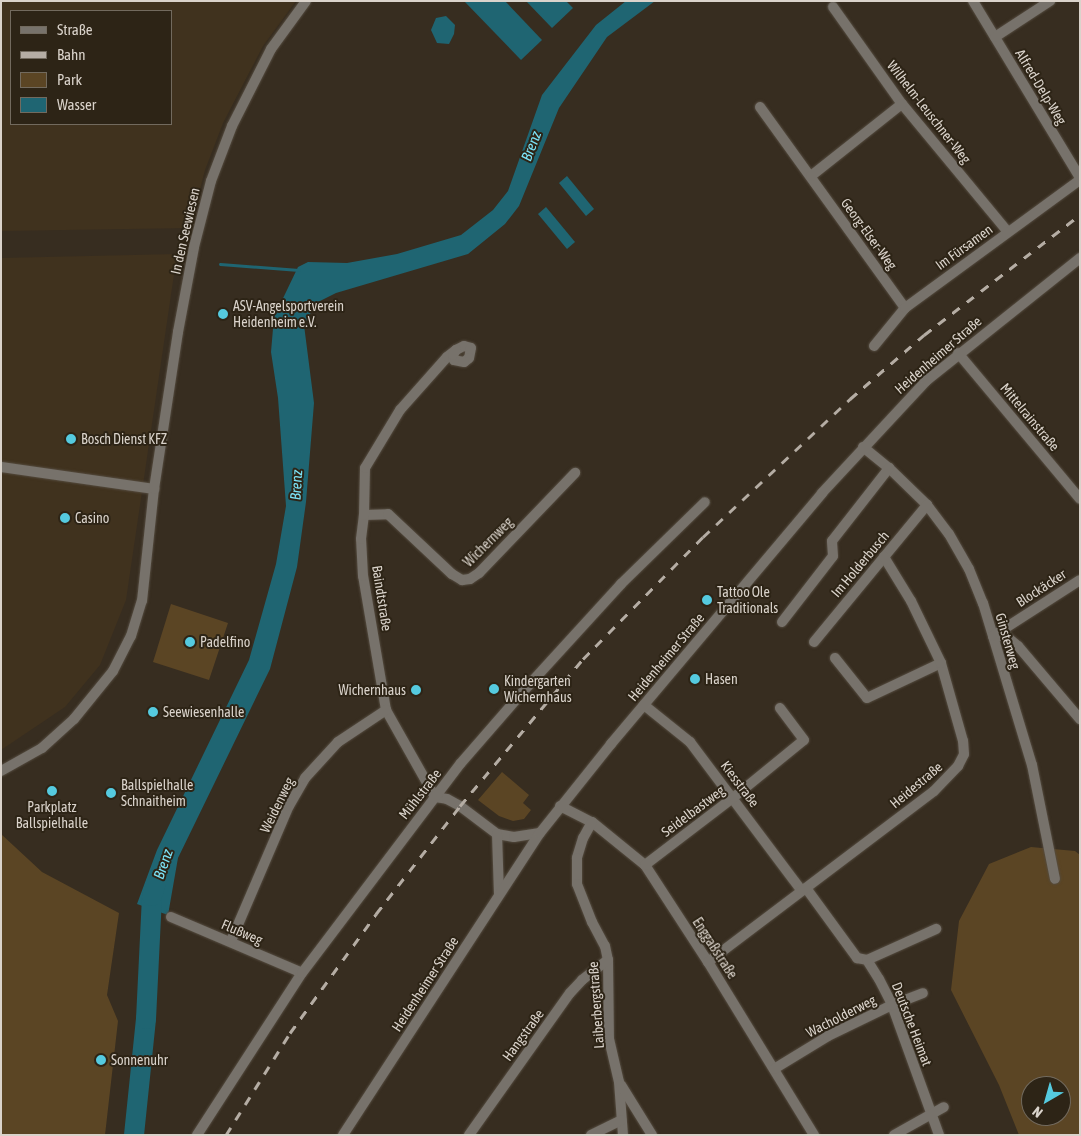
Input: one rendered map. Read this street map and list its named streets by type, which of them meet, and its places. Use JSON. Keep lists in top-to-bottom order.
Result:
{
  "streets": {
    "street": [
      "Alfred-Delp-Weg",
      "Wilhelm-Leuschner-Weg",
      "In den Seewiesen",
      "Georg-Elser-Weg",
      "Im Fürsamen",
      "Heidenheimer Straße",
      "Mittelrainstraße",
      "Wichernweg",
      "Im Holderbusch",
      "Blockäcker",
      "Baindtstraße",
      "Ginsterweg",
      "Kiesstraße",
      "Heidestraße",
      "Mühlstraße",
      "Weidenweg",
      "Seidelbastweg",
      "Flußweg",
      "Enggaßstraße",
      "Laiberbergstraße",
      "Wacholderweg",
      "Deutsche Heimat",
      "Hangstraße"
    ]
  },
  "crossings": [
    ["Alfred-Delp-Weg", "Im Fürsamen"],
    ["Wilhelm-Leuschner-Weg", "Im Fürsamen"],
    ["Georg-Elser-Weg", "Im Fürsamen"],
    ["Heidenheimer Straße", "Mittelrainstraße"],
    ["Heidenheimer Straße", "Ginsterweg"],
    ["Heidenheimer Straße", "Kiesstraße"],
    ["Heidenheimer Straße", "Enggaßstraße"],
    ["Wichernweg", "Baindtstraße"],
    ["Im Holderbusch", "Ginsterweg"],
    ["Im Holderbusch", "Heidestraße"],
    ["Blockäcker", "Ginsterweg"],
    ["Baindtstraße", "Mühlstraße"],
    ["Baindtstraße", "Weidenweg"],
    ["Kiesstraße", "Heidestraße"],
    ["Kiesstraße", "Seidelbastweg"],
    ["Kiesstraße", "Deutsche Heimat"],
    ["Heidestraße", "Enggaßstraße"],
    ["Heidestraße", "Deutsche Heimat"],
    ["Mühlstraße", "Flußweg"],
    ["Weidenweg", "Flußweg"],
    ["Seidelbastweg", "Enggaßstraße"],
    ["Enggaßstraße", "Laiberbergstraße"],
    ["Enggaßstraße", "Wacholderweg"],
    ["Laiberbergstraße", "Hangstraße"],
    ["Wacholderweg", "Deutsche Heimat"]
  ],
  "water": ["Brenz"],
  "places": [
    "ASV-Angelsportverein Heidenheim e.V.",
    "Bosch Dienst KFZ",
    "Casino",
    "Tattoo Ole Traditionals",
    "Padelfino",
    "Hasen",
    "Kindergarten Wichernhaus",
    "Wichernhaus",
    "Seewiesenhalle",
    "Parkplatz Ballspielhalle",
    "Ballspielhalle Schnaitheim",
    "Sonnenuhr"
  ],
  "legend": [
    "Straße",
    "Bahn",
    "Park",
    "Wasser"
  ],
  "north": "bottom left"
}
